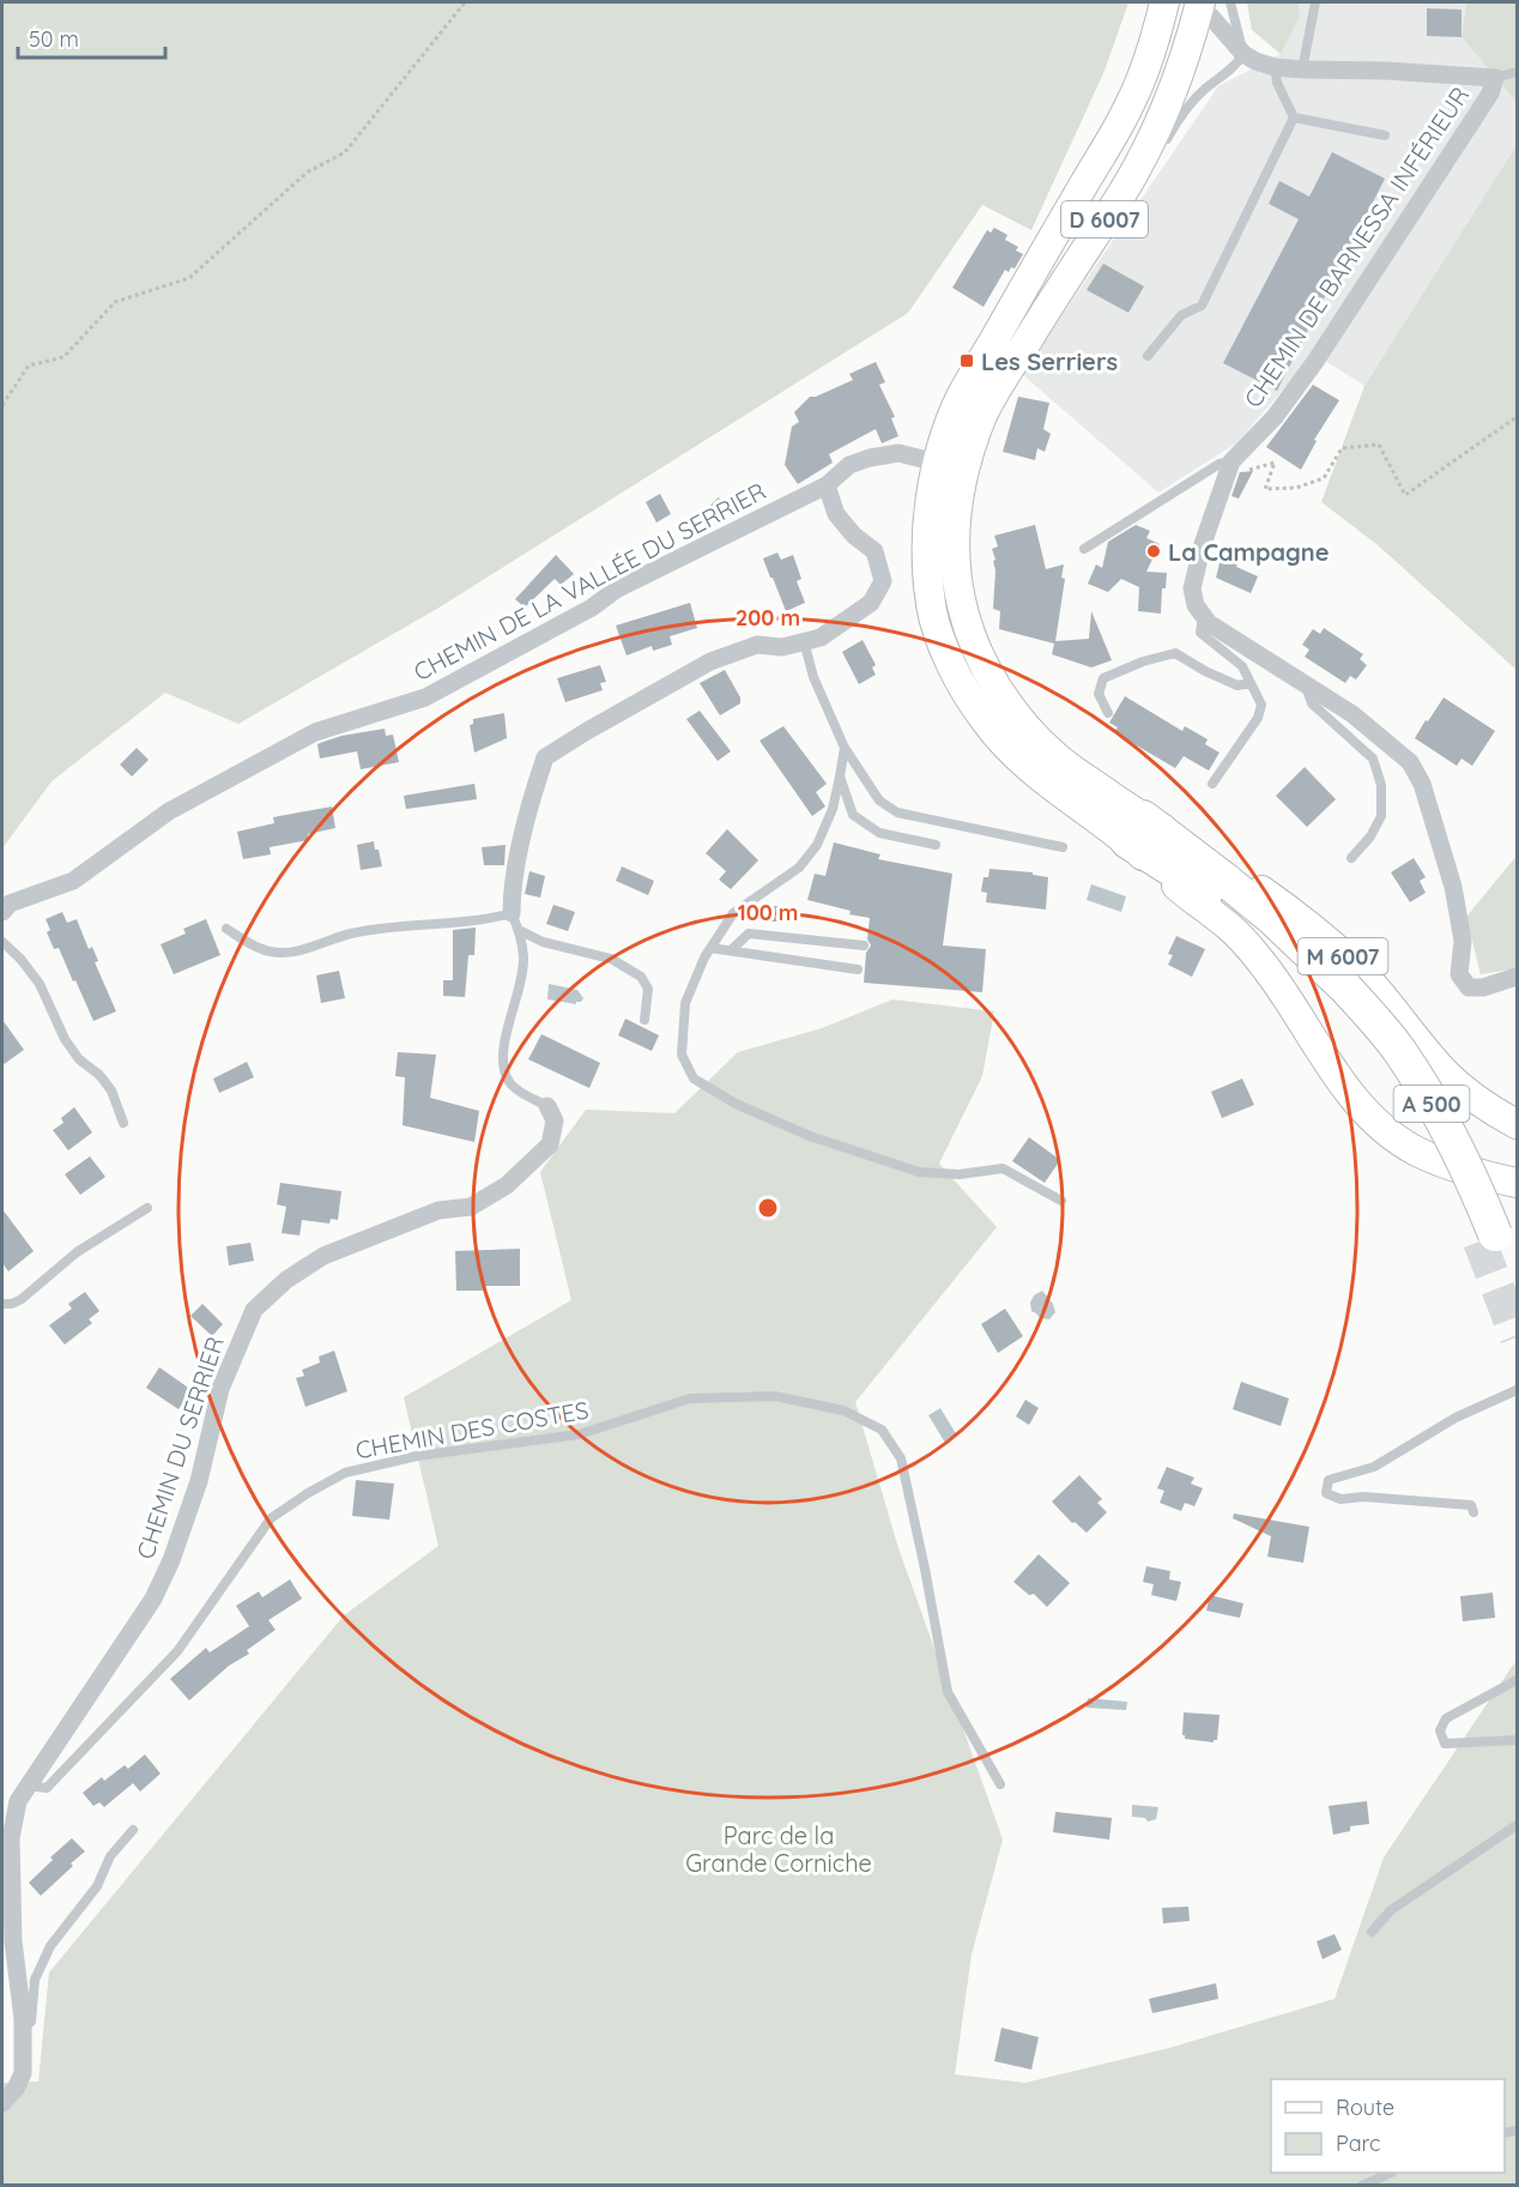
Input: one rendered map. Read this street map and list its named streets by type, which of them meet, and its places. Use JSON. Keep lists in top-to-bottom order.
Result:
{
  "streets": {
    "highway": ["A 500"],
    "main road": ["D 6007", "M 6007"],
    "street": ["CHEMIN DE BARNESSA INFÉRIEUR", "CHEMIN DE LA VALLÉE DU SERRIER", "CHEMIN DU SERRIER"],
    "lane": ["CHEMIN DES COSTES"]
  },
  "crossings": [
    ["D 6007", "CHEMIN DE BARNESSA INFÉRIEUR"],
    ["D 6007", "CHEMIN DE LA VALLÉE DU SERRIER"],
    ["D 6007", "M 6007"],
    ["CHEMIN DE LA VALLÉE DU SERRIER", "M 6007"],
    ["M 6007", "A 500"],
    ["CHEMIN DES COSTES", "CHEMIN DU SERRIER"]
  ],
  "parks": ["Parc de la Grande Corniche"],
  "places": {
    "transit": ["Les Serriers"],
    "other": ["La Campagne"]
  },
  "legend": ["Route", "Parc"],
  "scale_bar": "50 m",
  "rings": ["200 m", "100 m"]
}
